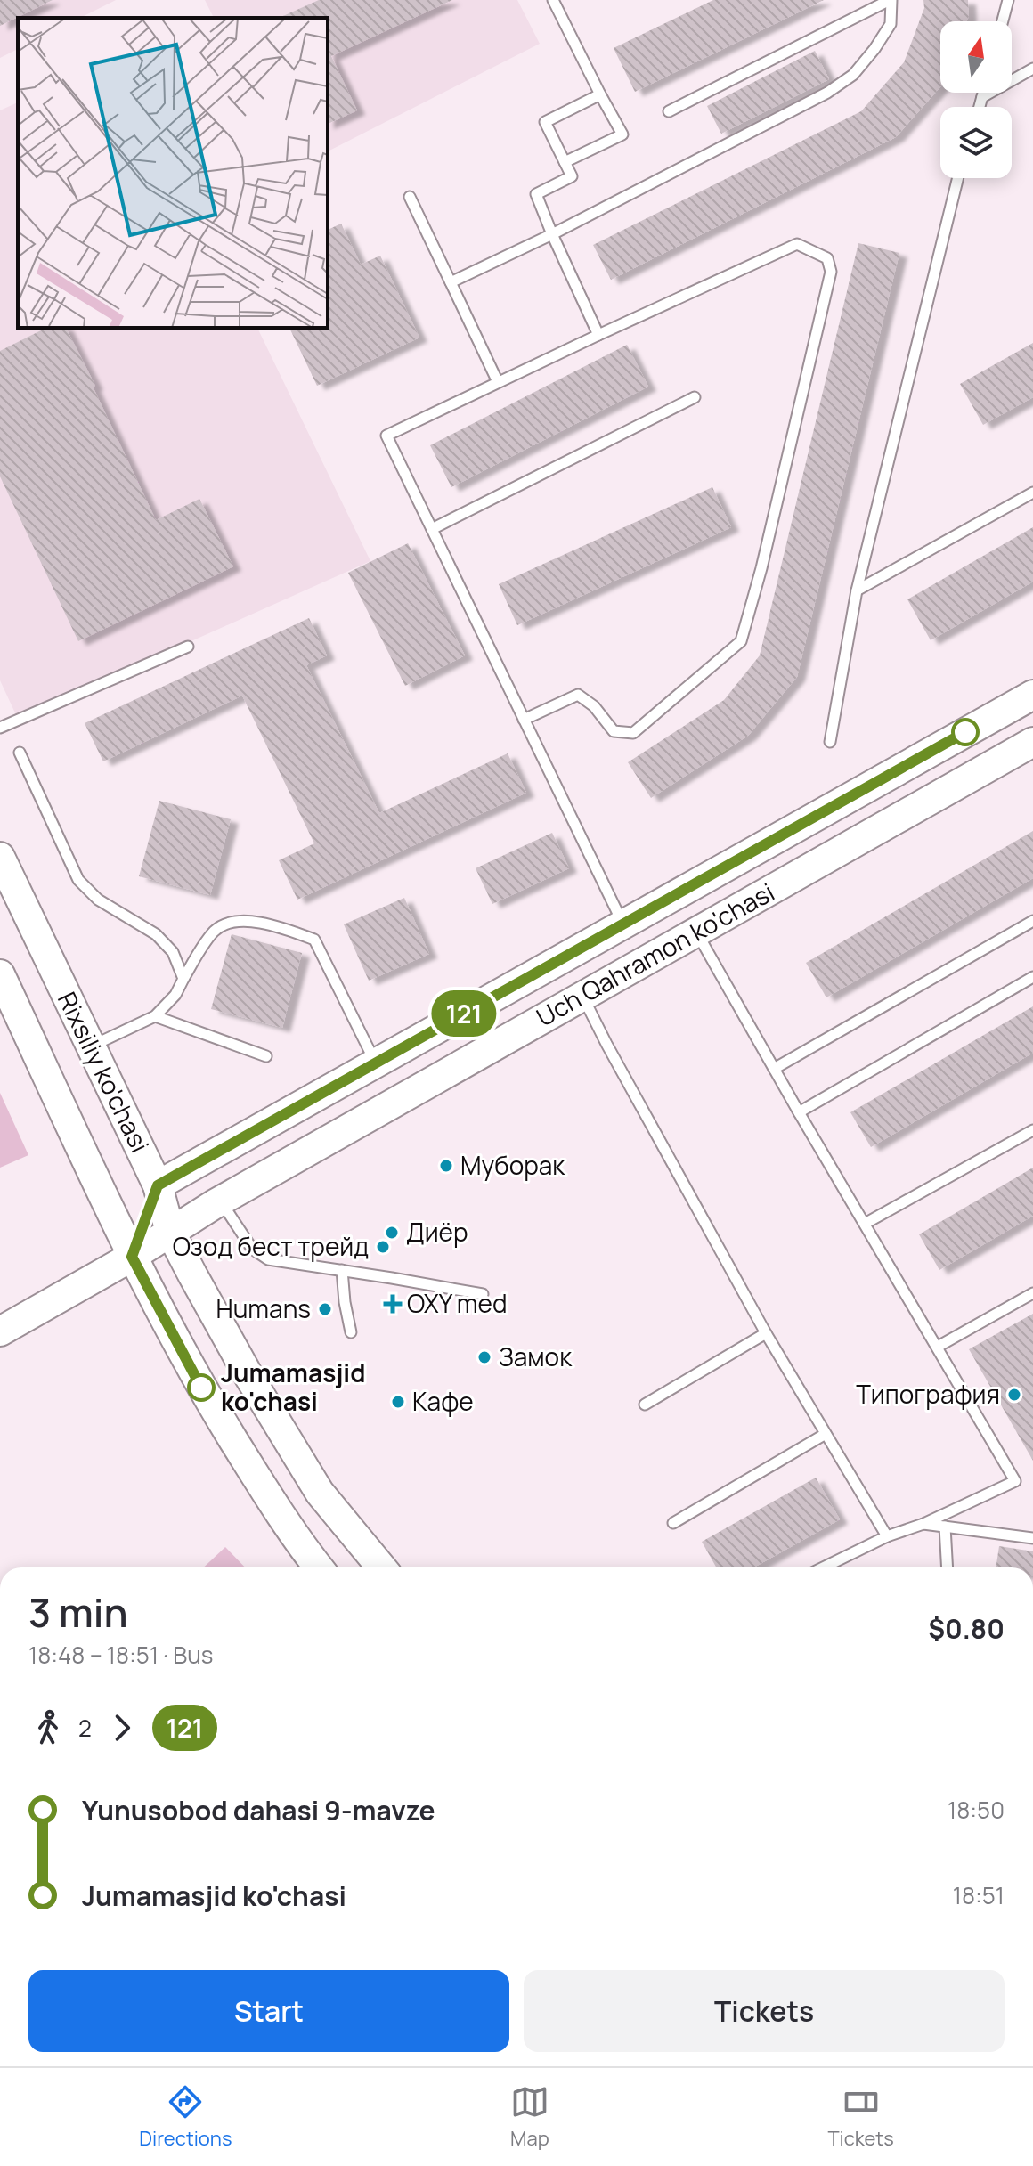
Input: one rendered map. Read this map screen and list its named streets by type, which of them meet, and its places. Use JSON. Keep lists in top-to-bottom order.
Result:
{
  "streets": {
    "main road": ["Uch Qahramon ko'chasi", "Rixsiliy ko'chasi"]
  },
  "crossings": [
    ["Uch Qahramon ko'chasi", "Rixsiliy ko'chasi"]
  ],
  "places": {
    "other": [
      "Муборак",
      "Диёр",
      "Озод бест трейд",
      "Humans",
      "Замок",
      "Jumamasjid ko'chasi",
      "Типография",
      "Кафе"
    ],
    "health": ["OXY med"]
  },
  "lines": ["bus line 121"],
  "north": "top",
  "page": {
    "on_map": "121",
    "heading": ["3 min", "18:48 – 18:51 · Bus", "$0.80"],
    "legs": ["2", "121"],
    "list": [
      {
        "name": "Yunusobod dahasi 9-mavze",
        "value": "18:50"
      },
      {
        "name": "Jumamasjid ko'chasi",
        "value": "18:51"
      }
    ],
    "buttons": ["Start", "Tickets"],
    "tabs": ["Directions", "Map", "Tickets"]
  }
}
